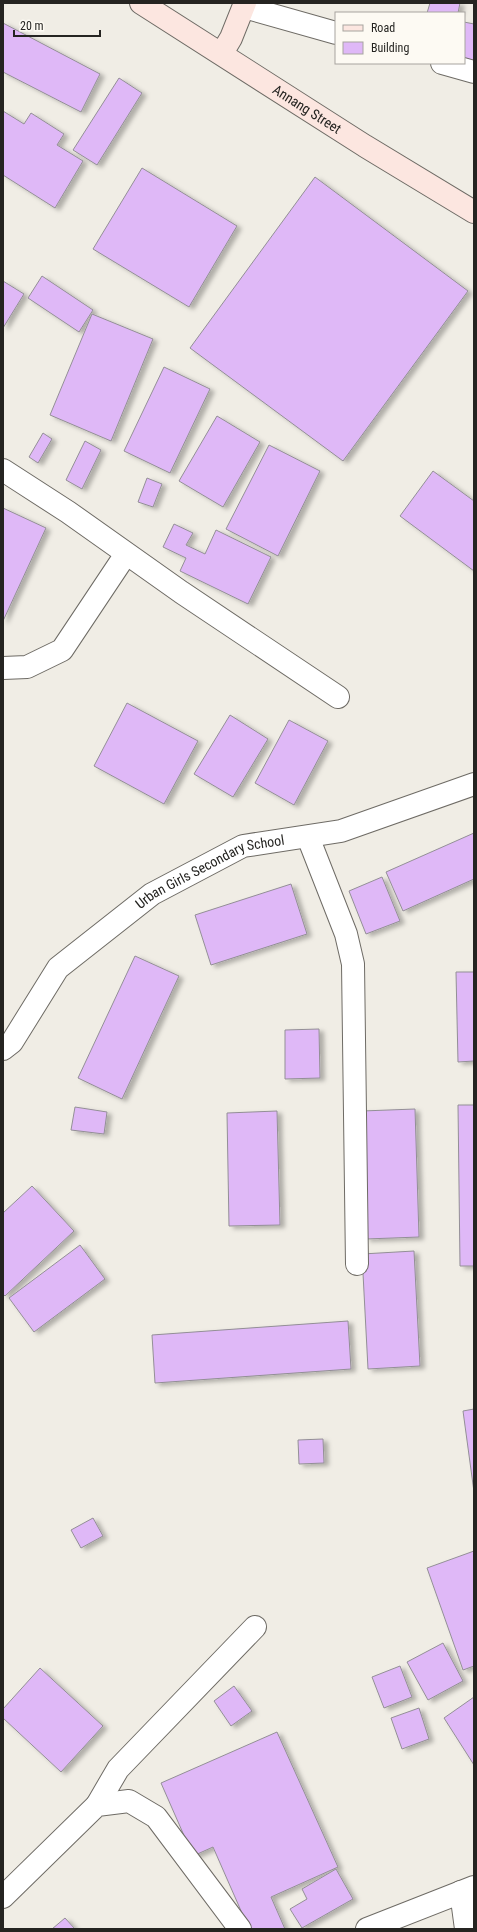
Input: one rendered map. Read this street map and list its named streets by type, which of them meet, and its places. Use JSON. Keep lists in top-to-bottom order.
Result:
{
  "streets": {
    "main road": ["Annang Street"],
    "street": ["Urban Girls Secondary School"]
  },
  "legend": ["Road", "Building"],
  "scale_bar": "20 m"
}
